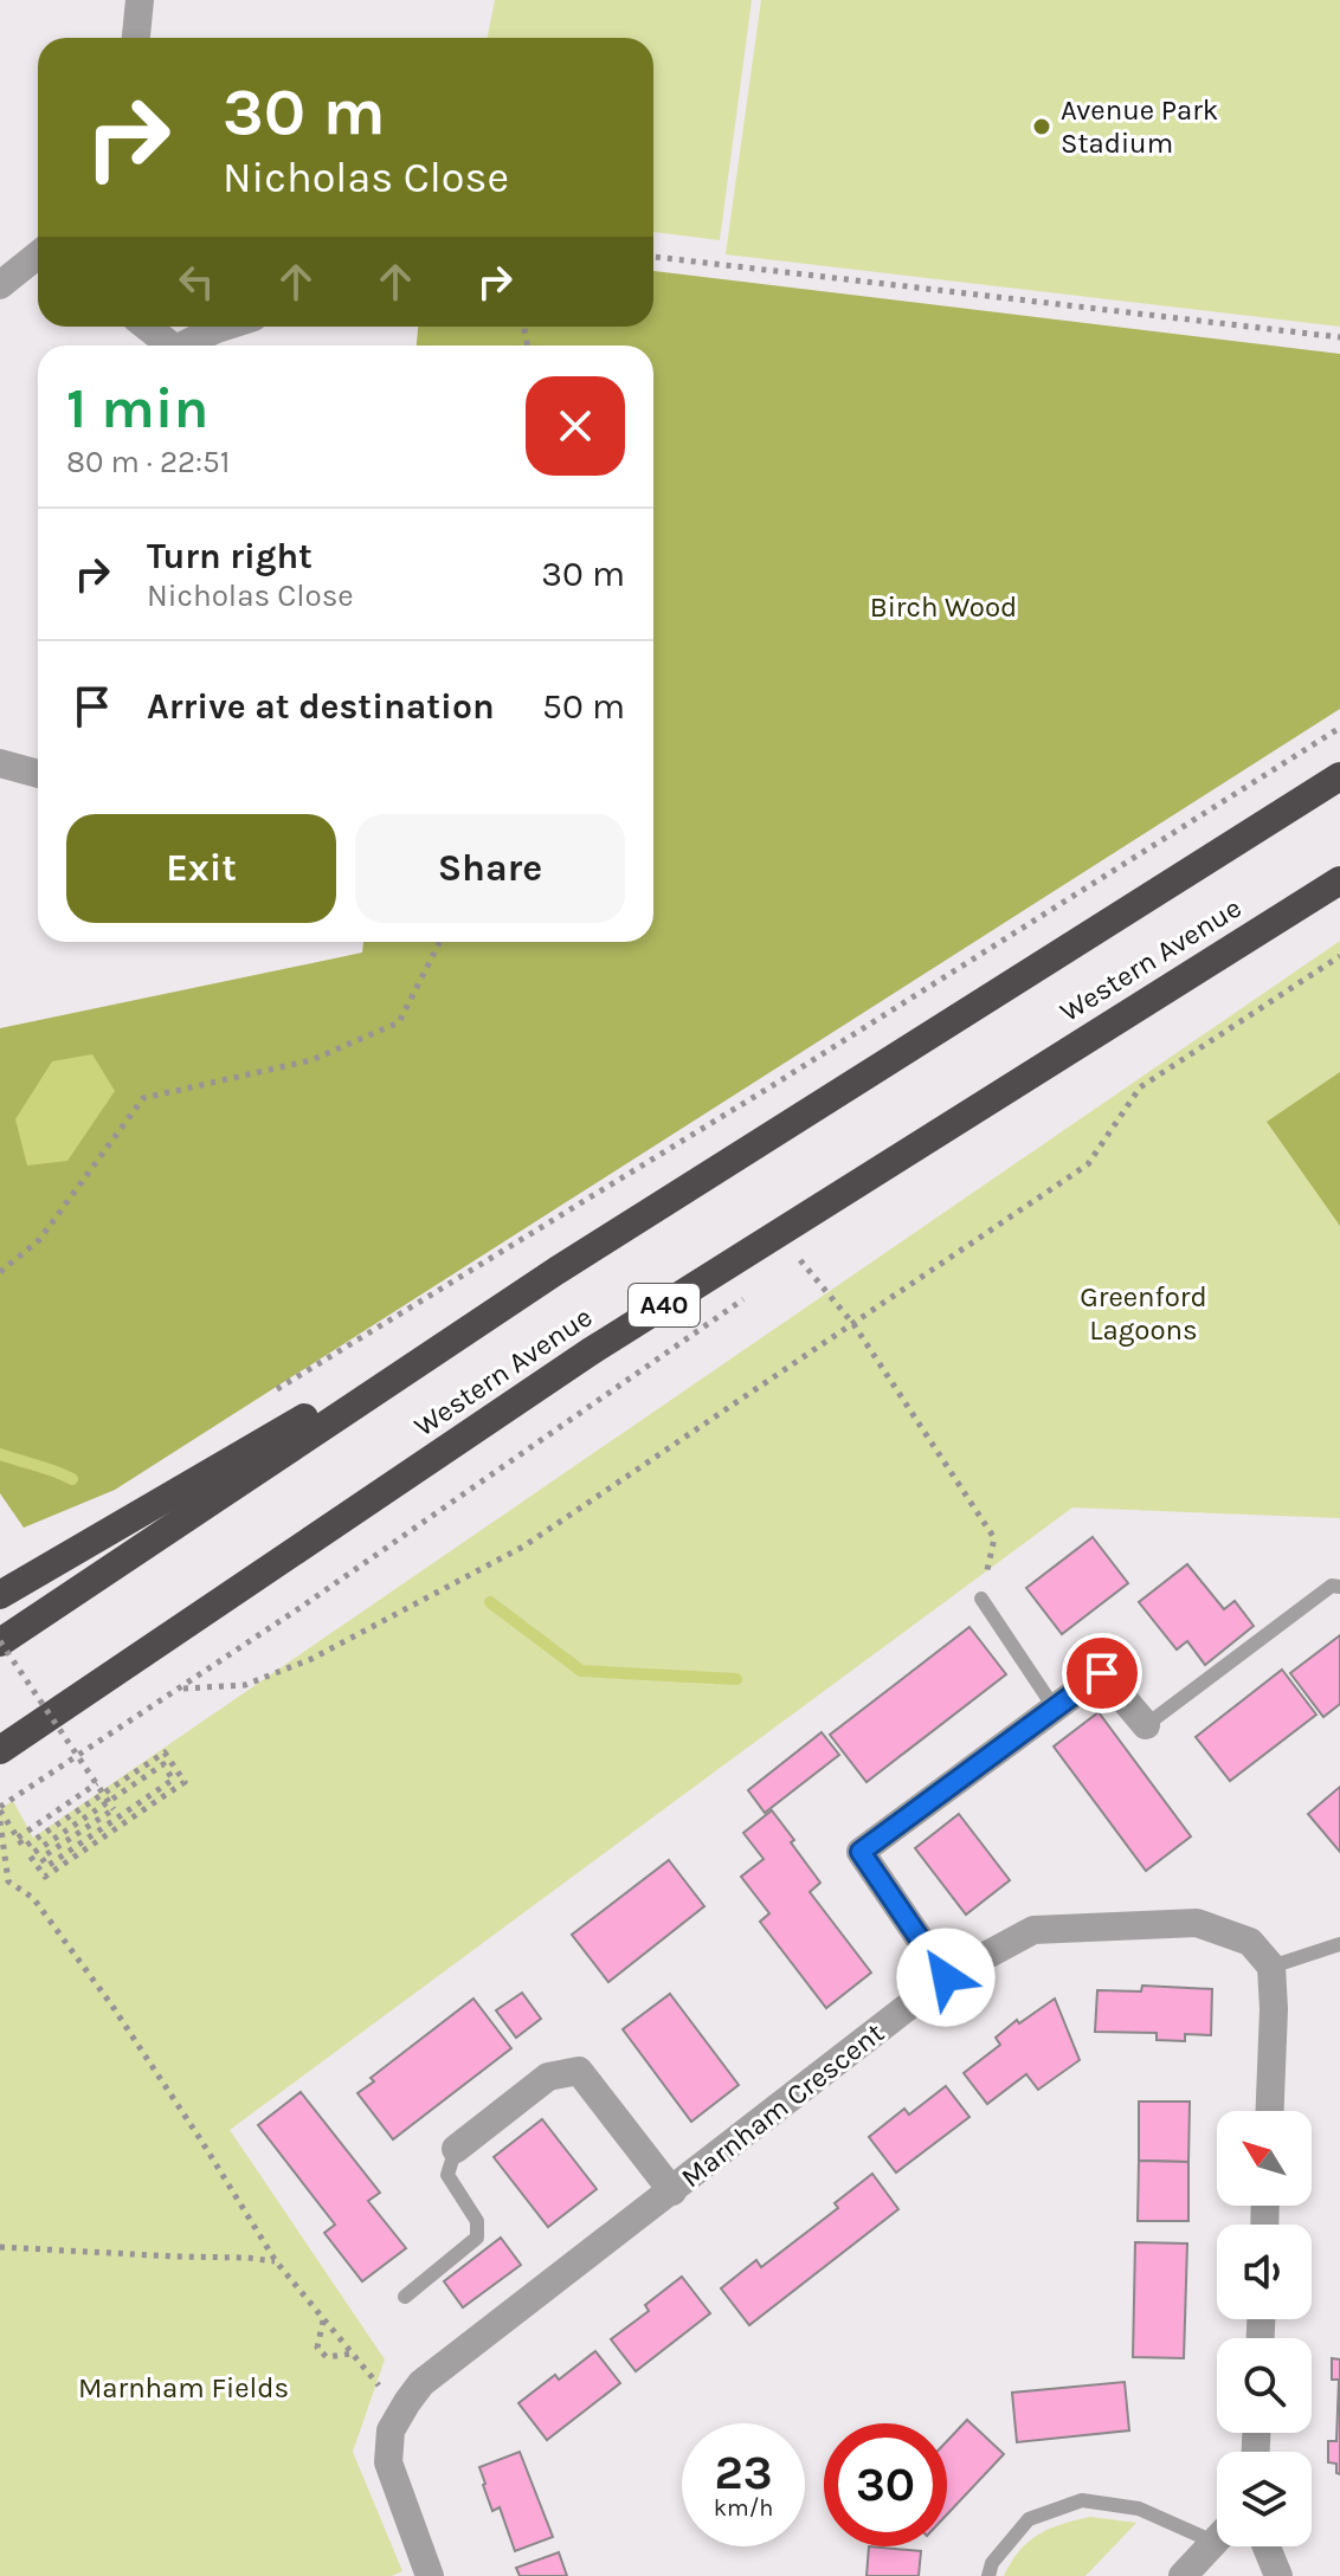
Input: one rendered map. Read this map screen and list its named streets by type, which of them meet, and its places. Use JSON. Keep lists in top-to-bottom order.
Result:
{
  "streets": {
    "highway": ["Western Avenue", "A40"],
    "street": ["Marnham Crescent"]
  },
  "parks": ["Birch Wood", "Greenford Lagoons", "Marnham Fields"],
  "places": ["Avenue Park Stadium"],
  "north": "top left",
  "page": {
    "turn": ["30 m", "Nicholas Close"],
    "heading": ["1 min", "80 m · 22:51"],
    "list": [
      {
        "name": "Turn right",
        "note": "Nicholas Close",
        "value": "30 m"
      },
      {
        "name": "Arrive at destination",
        "value": "50 m"
      }
    ],
    "buttons": ["Exit", "Share"],
    "speed": "23 km/h",
    "limit": "30"
  }
}
